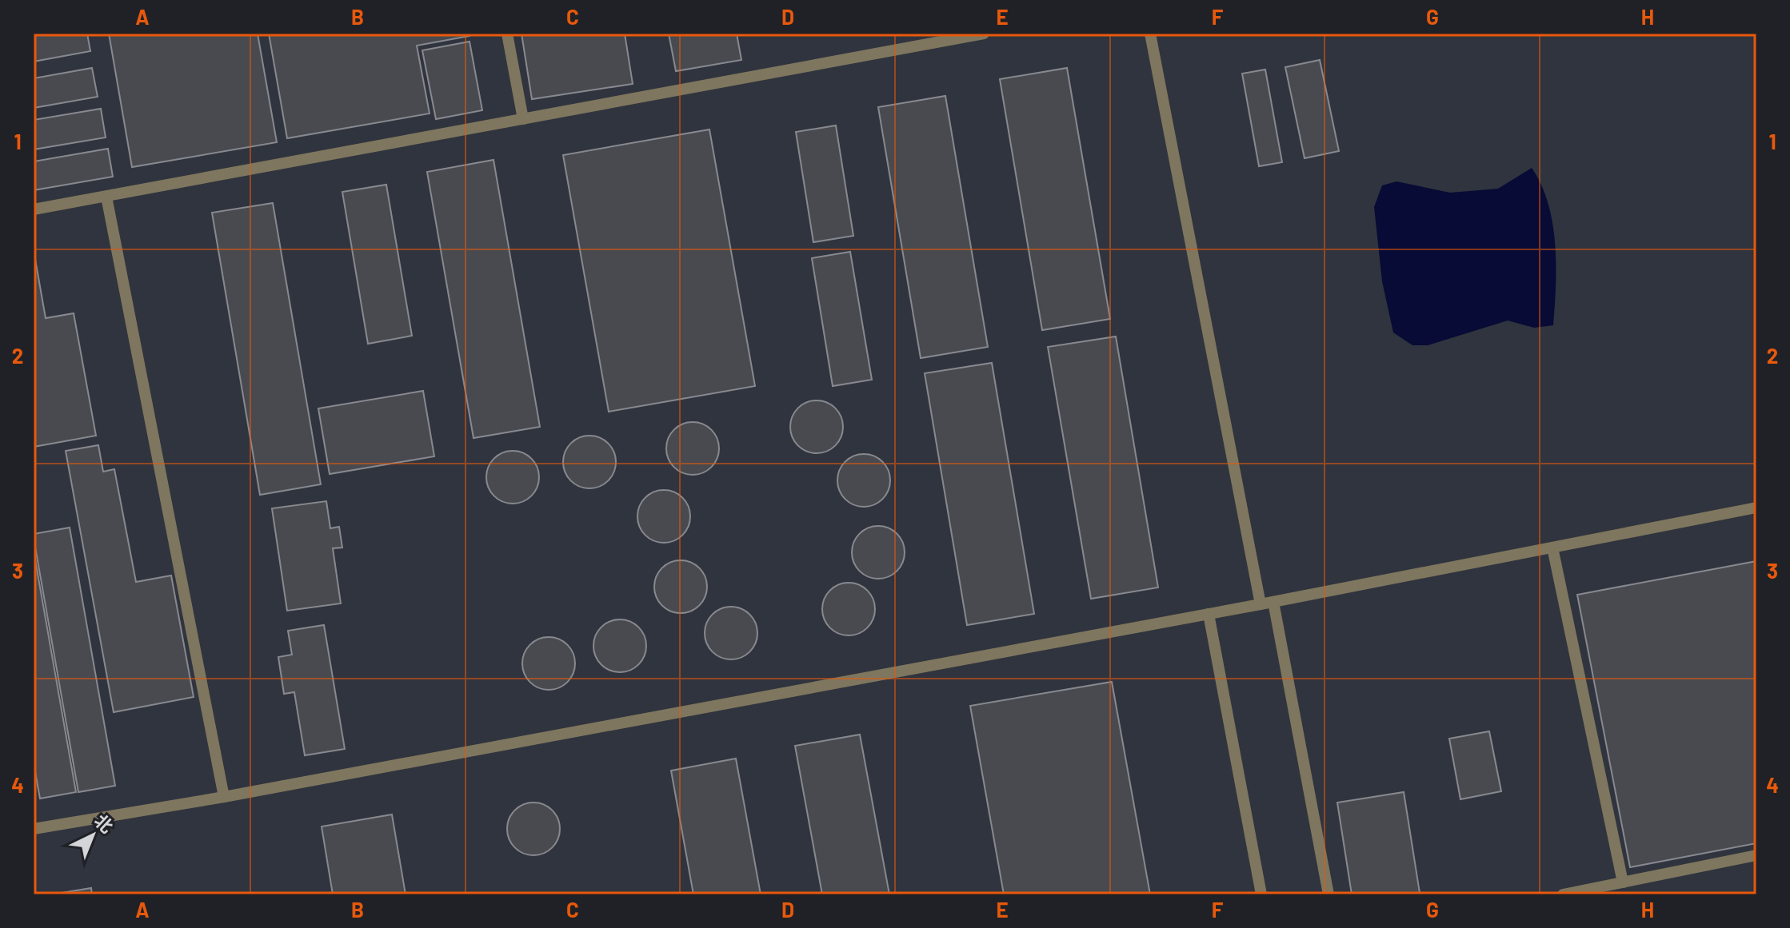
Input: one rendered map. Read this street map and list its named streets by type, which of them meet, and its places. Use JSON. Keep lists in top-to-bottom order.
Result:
{
  "north": "top right",
  "grid": {
    "columns": [
      "A",
      "B",
      "C",
      "D",
      "E",
      "F",
      "G",
      "H"
    ],
    "rows": [
      "1",
      "2",
      "3",
      "4"
    ]
  }
}
